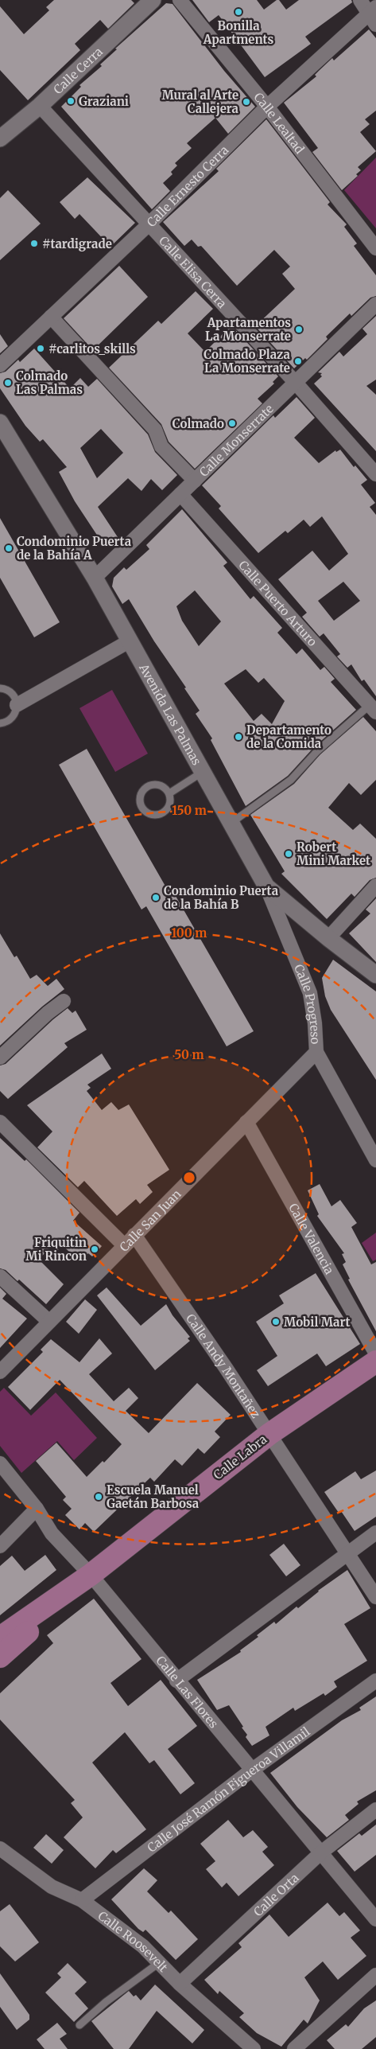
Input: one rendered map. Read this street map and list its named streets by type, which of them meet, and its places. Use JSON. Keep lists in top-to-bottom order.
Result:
{
  "streets": {
    "main road": ["Calle Labra"],
    "street": [
      "Calle Cerra",
      "Calle Lealtad",
      "Calle Ernesto Cerra",
      "Calle Elisa Cerra",
      "Calle Monserrate",
      "Calle Puerto Arturo",
      "Avenida Las Palmas",
      "Calle Progreso",
      "Calle San Juan",
      "Calle Valencia",
      "Calle Andy Montañez",
      "Calle Las Flores",
      "Calle José Ramón Figueroa Villamil",
      "Calle Orta",
      "Calle Roosevelt"
    ]
  },
  "crossings": [
    ["Calle Cerra", "Calle Elisa Cerra"],
    ["Calle Lealtad", "Calle Ernesto Cerra"],
    ["Calle Ernesto Cerra", "Calle Elisa Cerra"],
    ["Calle Elisa Cerra", "Calle Monserrate"],
    ["Calle Monserrate", "Calle Puerto Arturo"],
    ["Calle Monserrate", "Avenida Las Palmas"],
    ["Avenida Las Palmas", "Calle Progreso"],
    ["Calle Progreso", "Calle San Juan"],
    ["Calle San Juan", "Calle Valencia"],
    ["Calle San Juan", "Calle Andy Montañez"],
    ["Calle Andy Montañez", "Calle Labra"],
    ["Calle Labra", "Calle Las Flores"],
    ["Calle Las Flores", "Calle José Ramón Figueroa Villamil"],
    ["Calle Las Flores", "Calle Orta"],
    ["Calle José Ramón Figueroa Villamil", "Calle Roosevelt"],
    ["Calle Orta", "Calle Roosevelt"]
  ],
  "places": [
    "Bonilla Apartments",
    "Graziani",
    "Mural al Arte Callejera",
    "#tardigrade",
    "Apartamentos La Monserrate",
    "#carlitos_skills",
    "Colmado Plaza La Monserrate",
    "Colmado Las Palmas",
    "Colmado",
    "Condominio Puerta de la Bahía A",
    "Departamento de la Comida",
    "Robert Mini Market",
    "Condominio Puerta de la Bahía B",
    "Friquitin Mi Rincon",
    "Mobil Mart",
    "Escuela Manuel Gaetán Barbosa"
  ],
  "rings": ["150 m", "100 m", "50 m"]
}
